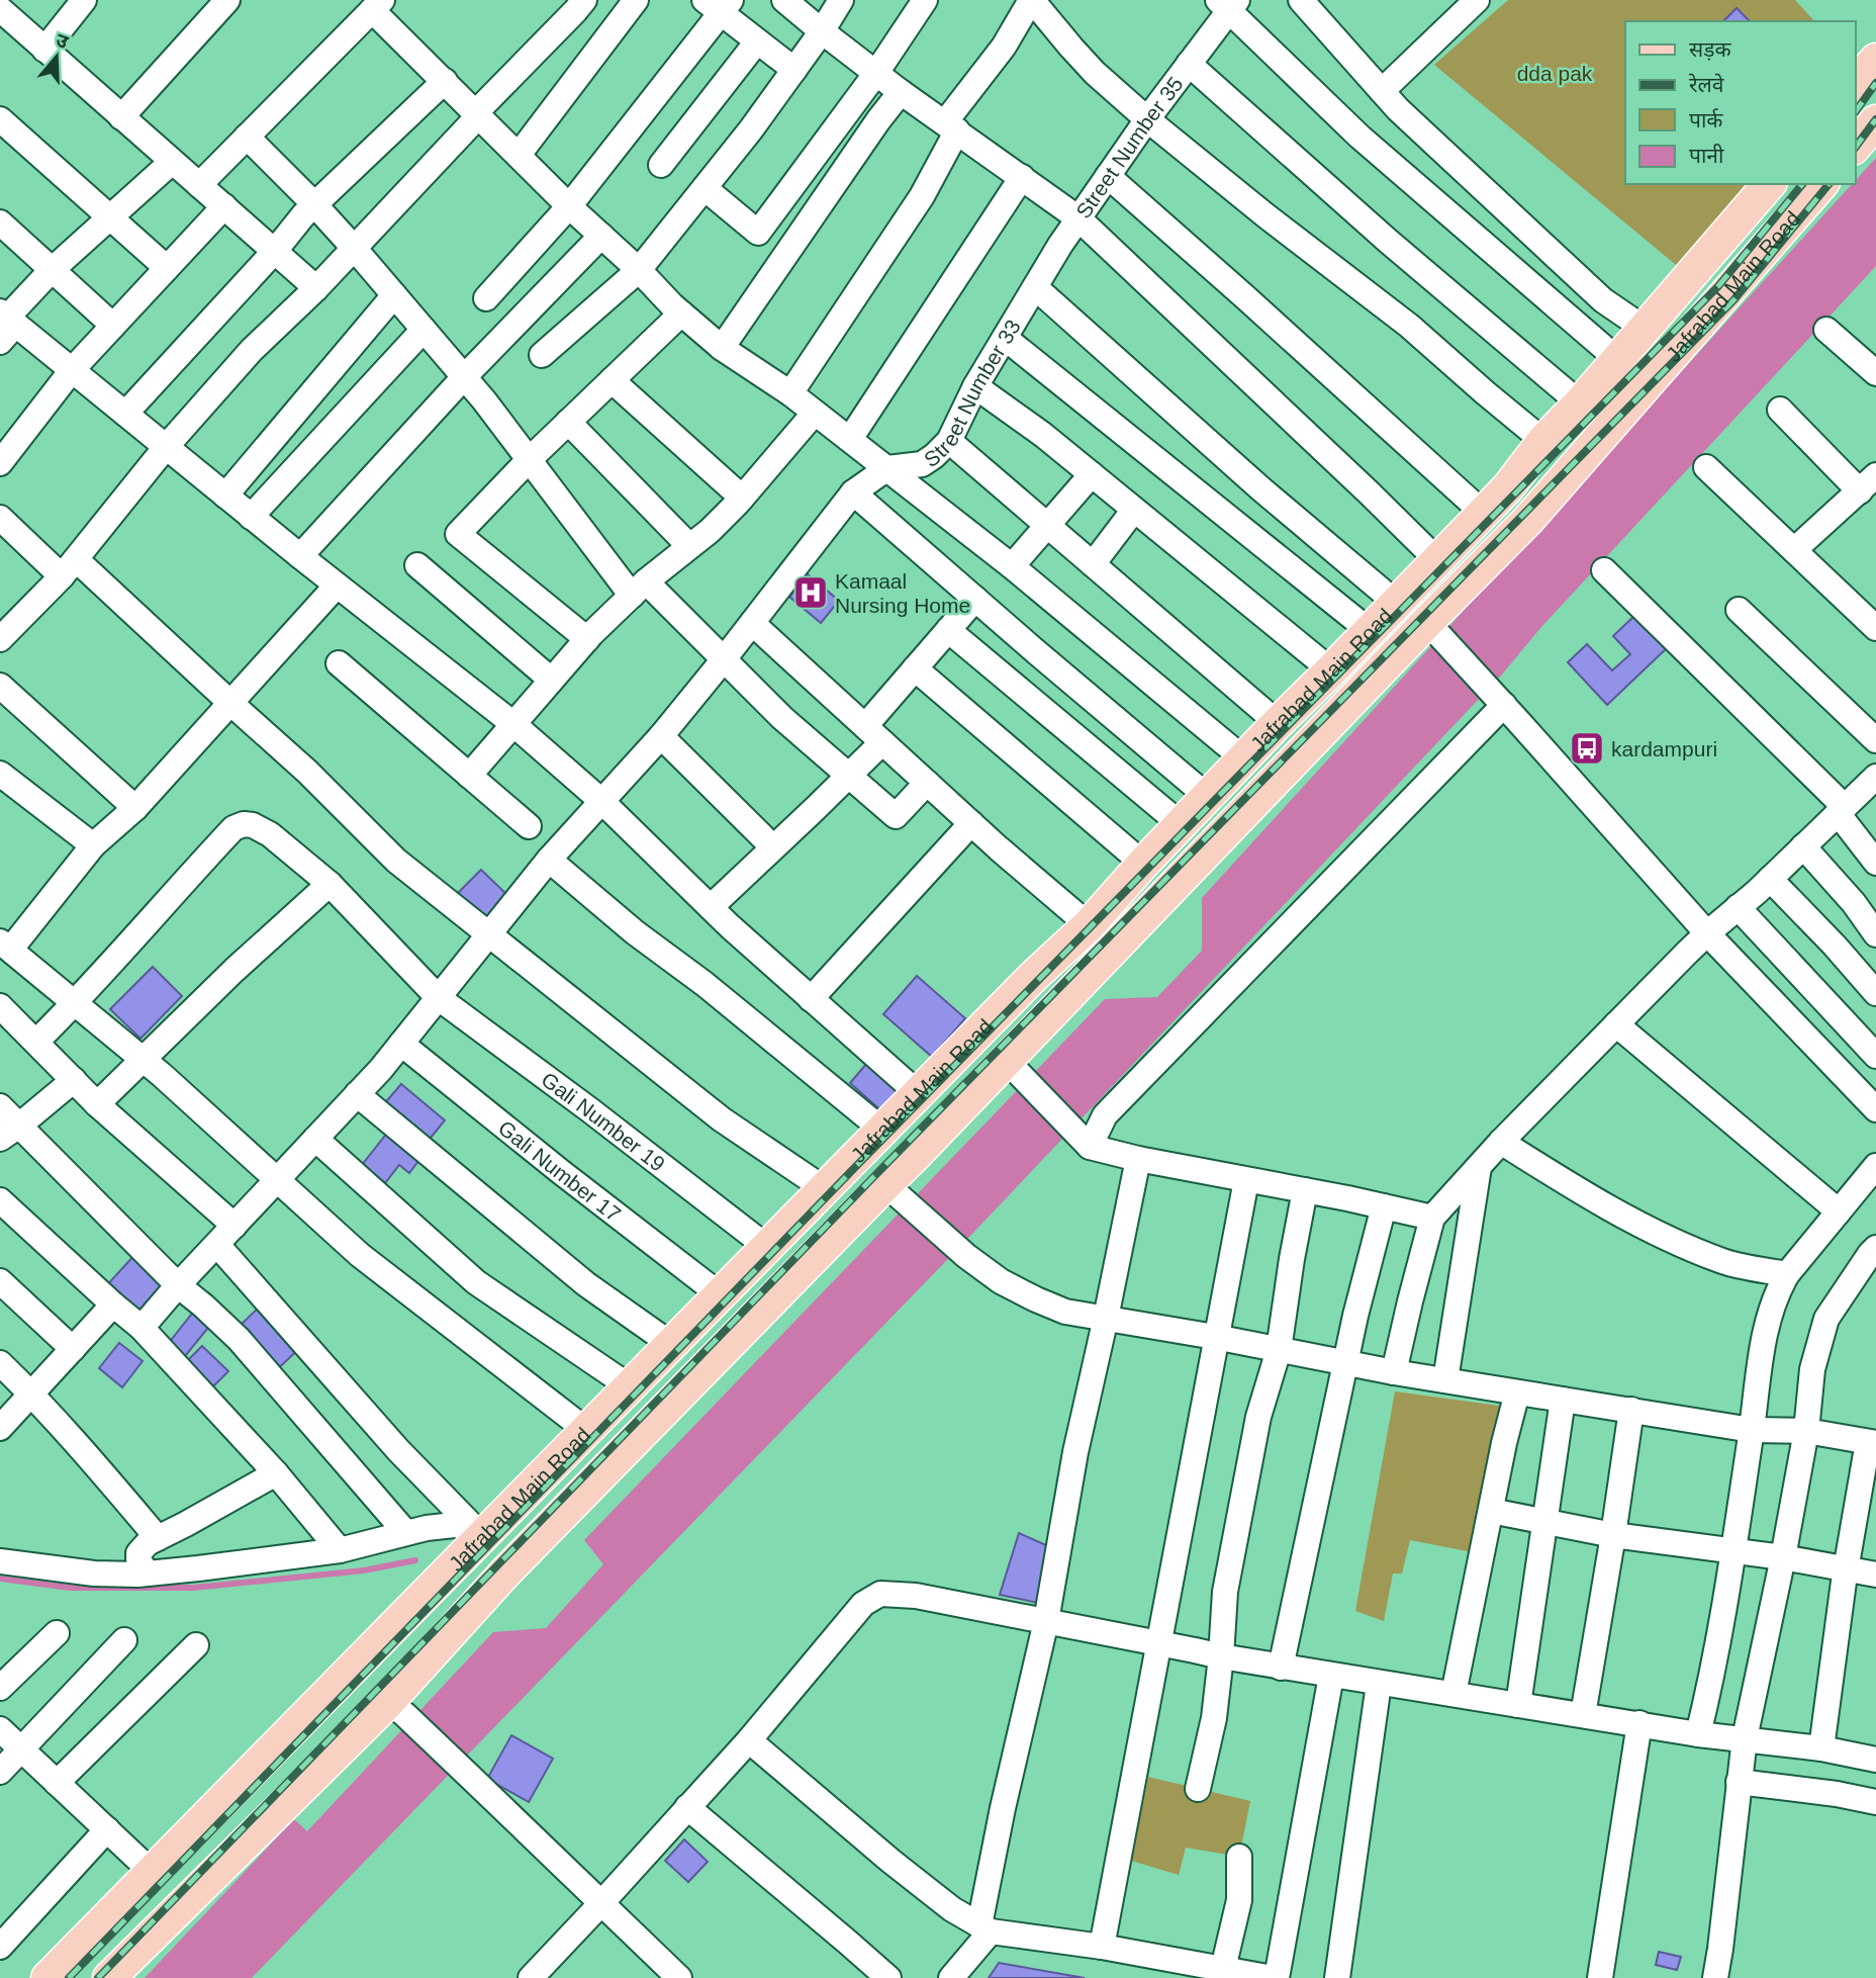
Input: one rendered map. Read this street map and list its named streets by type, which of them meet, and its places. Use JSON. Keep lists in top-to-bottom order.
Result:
{
  "streets": {
    "main road": ["Jafrabad Main Road"],
    "street": [
      "Street Number 35",
      "Street Number 33",
      "Gali Number 19",
      "Gali Number 17"
    ]
  },
  "crossings": [
    ["Street Number 35", "Street Number 33"],
    ["Jafrabad Main Road", "Gali Number 19"],
    ["Jafrabad Main Road", "Gali Number 17"]
  ],
  "parks": ["dda pak"],
  "places": {
    "hospital": ["Kamaal Nursing Home"],
    "bus stop": ["kardampuri"]
  },
  "legend": [
    "सड़क",
    "रेलवे",
    "पार्क",
    "पानी"
  ],
  "north": "top"
}
